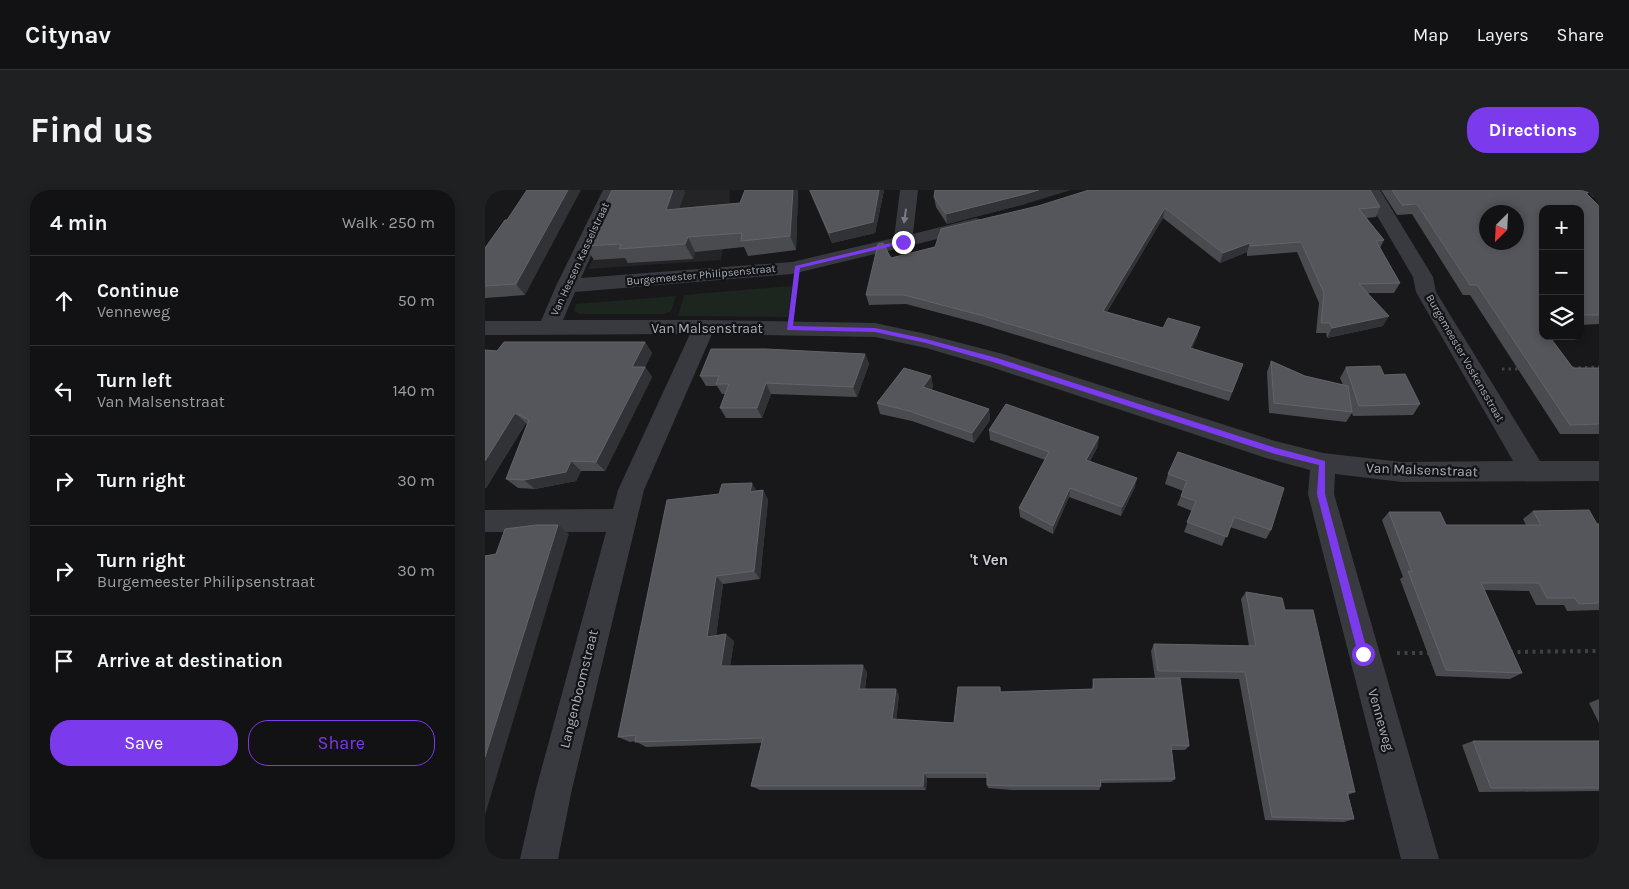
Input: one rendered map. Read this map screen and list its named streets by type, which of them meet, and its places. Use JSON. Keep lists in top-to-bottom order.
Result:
{
  "streets": {
    "street": [
      "Van Hessen Kasselstraat",
      "Burgemeester Philipsenstraat",
      "Van Malsenstraat",
      "Burgemeester Voskensstraat",
      "Langenboomstraat",
      "Venneweg"
    ]
  },
  "crossings": [
    ["Van Hessen Kasselstraat", "Burgemeester Philipsenstraat"],
    ["Van Hessen Kasselstraat", "Van Malsenstraat"],
    ["Van Malsenstraat", "Burgemeester Voskensstraat"],
    ["Van Malsenstraat", "Langenboomstraat"],
    ["Van Malsenstraat", "Venneweg"]
  ],
  "districts": ["'t Ven"],
  "north": "bottom left",
  "page": {
    "header": "Citynav",
    "nav": ["Map", "Layers", "Share"],
    "buttons": [
      "Directions",
      ["Save", "Share"]
    ],
    "title": "Find us",
    "heading": ["4 min", "Walk · 250 m"],
    "map_buttons": ["+", "−"],
    "list": [
      ["Continue", "Venneweg", "50 m"],
      ["Turn left", "Van Malsenstraat", "140 m"],
      ["Turn right", "30 m"],
      ["Turn right", "Burgemeester Philipsenstraat", "30 m"],
      "Arrive at destination"
    ]
  }
}
